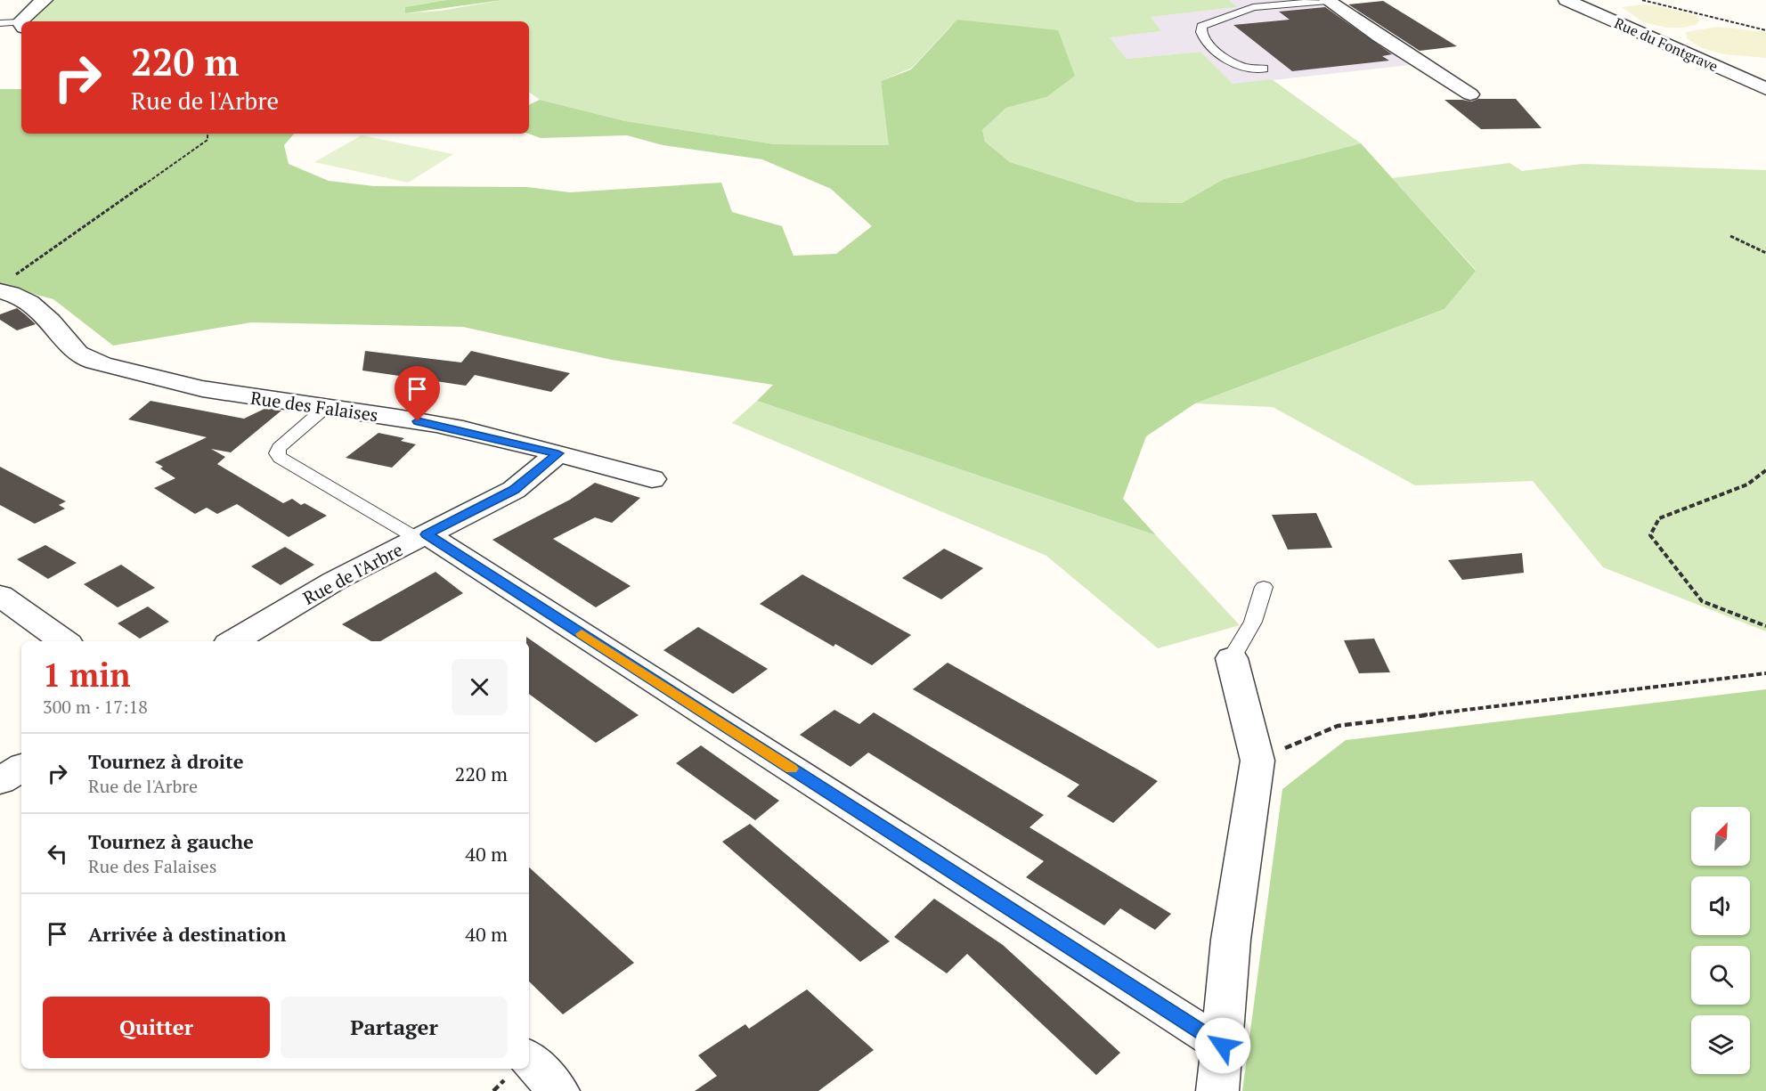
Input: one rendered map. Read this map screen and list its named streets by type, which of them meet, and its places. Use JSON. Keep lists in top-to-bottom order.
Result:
{
  "streets": {
    "street": ["Rue du Fontgrave", "Rue des Falaises", "Rue de l'Arbre"]
  },
  "crossings": [
    ["Rue des Falaises", "Rue de l'Arbre"]
  ],
  "north": "top right",
  "page": {
    "turn": ["220 m", "Rue de l'Arbre"],
    "heading": ["1 min", "300 m · 17:18"],
    "list": [
      {
        "name": "Tournez à droite",
        "note": "Rue de l'Arbre",
        "value": "220 m"
      },
      {
        "name": "Tournez à gauche",
        "note": "Rue des Falaises",
        "value": "40 m"
      },
      {
        "name": "Arrivée à destination",
        "value": "40 m"
      }
    ],
    "buttons": ["Quitter", "Partager"]
  }
}
